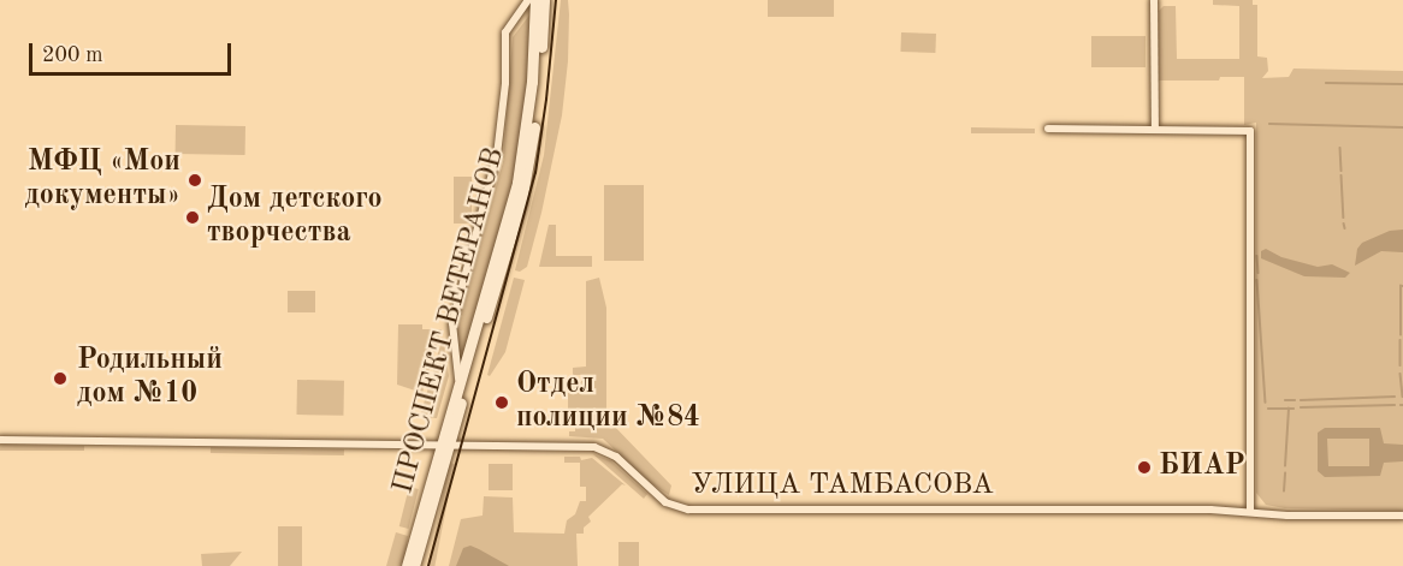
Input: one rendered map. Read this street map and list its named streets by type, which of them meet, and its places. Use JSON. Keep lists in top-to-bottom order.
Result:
{
  "streets": {
    "main road": ["ПРОСПЕКТ ВЕТЕРАНОВ"],
    "street": ["УЛИЦА ТАМБАСОВА"]
  },
  "crossings": [
    ["ПРОСПЕКТ ВЕТЕРАНОВ", "УЛИЦА ТАМБАСОВА"]
  ],
  "places": [
    "МФЦ «Мои документы»",
    "Дом детского творчества",
    "Родильный дом №10",
    "Отдел полиции №84",
    "БИАР"
  ],
  "scale_bar": "200 m"
}
